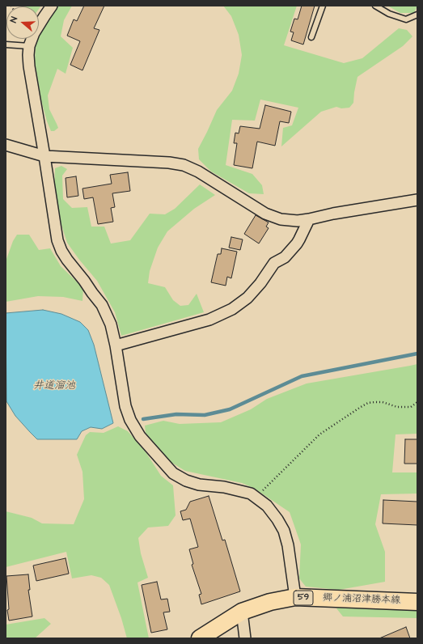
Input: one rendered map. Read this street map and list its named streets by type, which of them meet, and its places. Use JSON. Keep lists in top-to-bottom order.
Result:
{
  "streets": {
    "main road": ["59", "郷ノ浦沼津勝本線"]
  },
  "water": ["井道溜池"],
  "north": "left"
}
